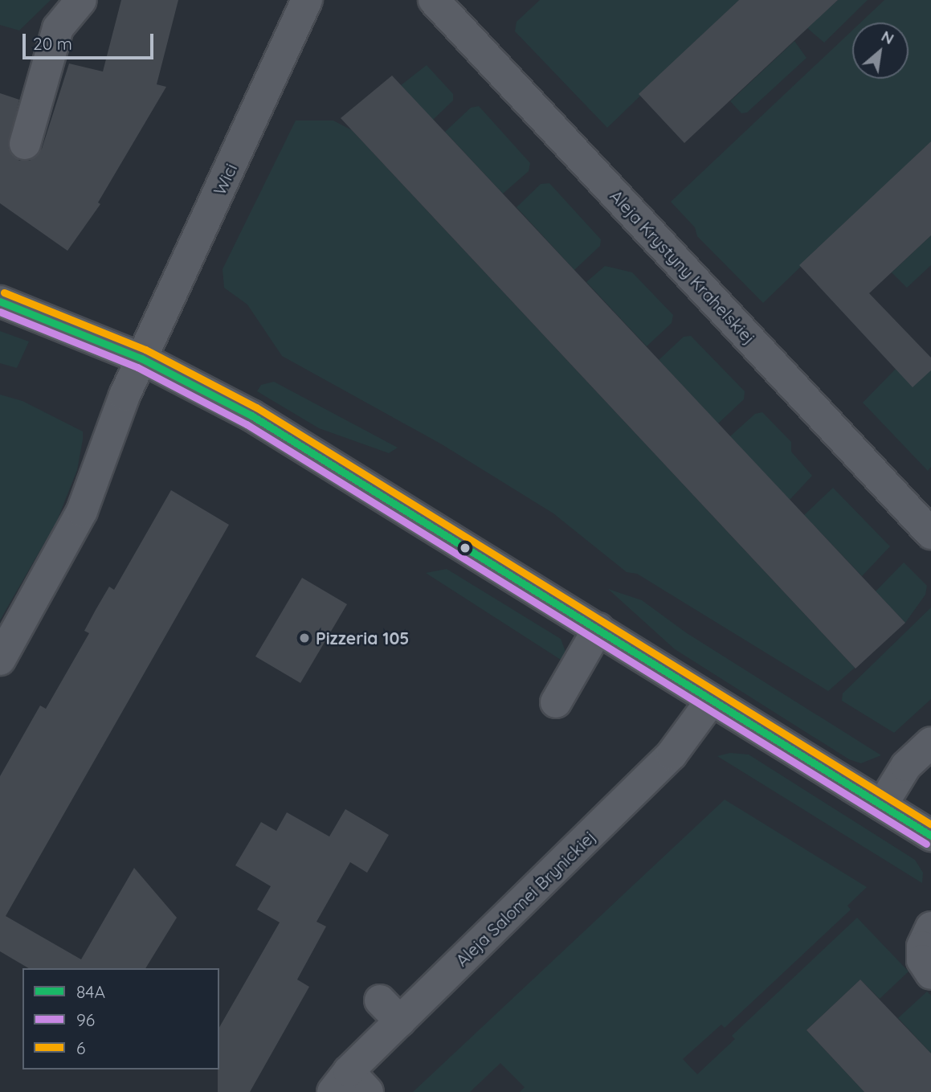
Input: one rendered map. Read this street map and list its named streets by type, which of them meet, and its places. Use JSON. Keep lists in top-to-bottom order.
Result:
{
  "streets": {
    "street": ["Wici", "Aleja Krystyny Krahelskiej", "Aleja Salomei Brynickiej"]
  },
  "places": ["Pizzeria 105"],
  "lines": ["transit line 6", "transit line 84A", "transit line 96"],
  "legend": ["84A", "96", "6"],
  "scale_bar": "20 m",
  "north": "top right"
}
